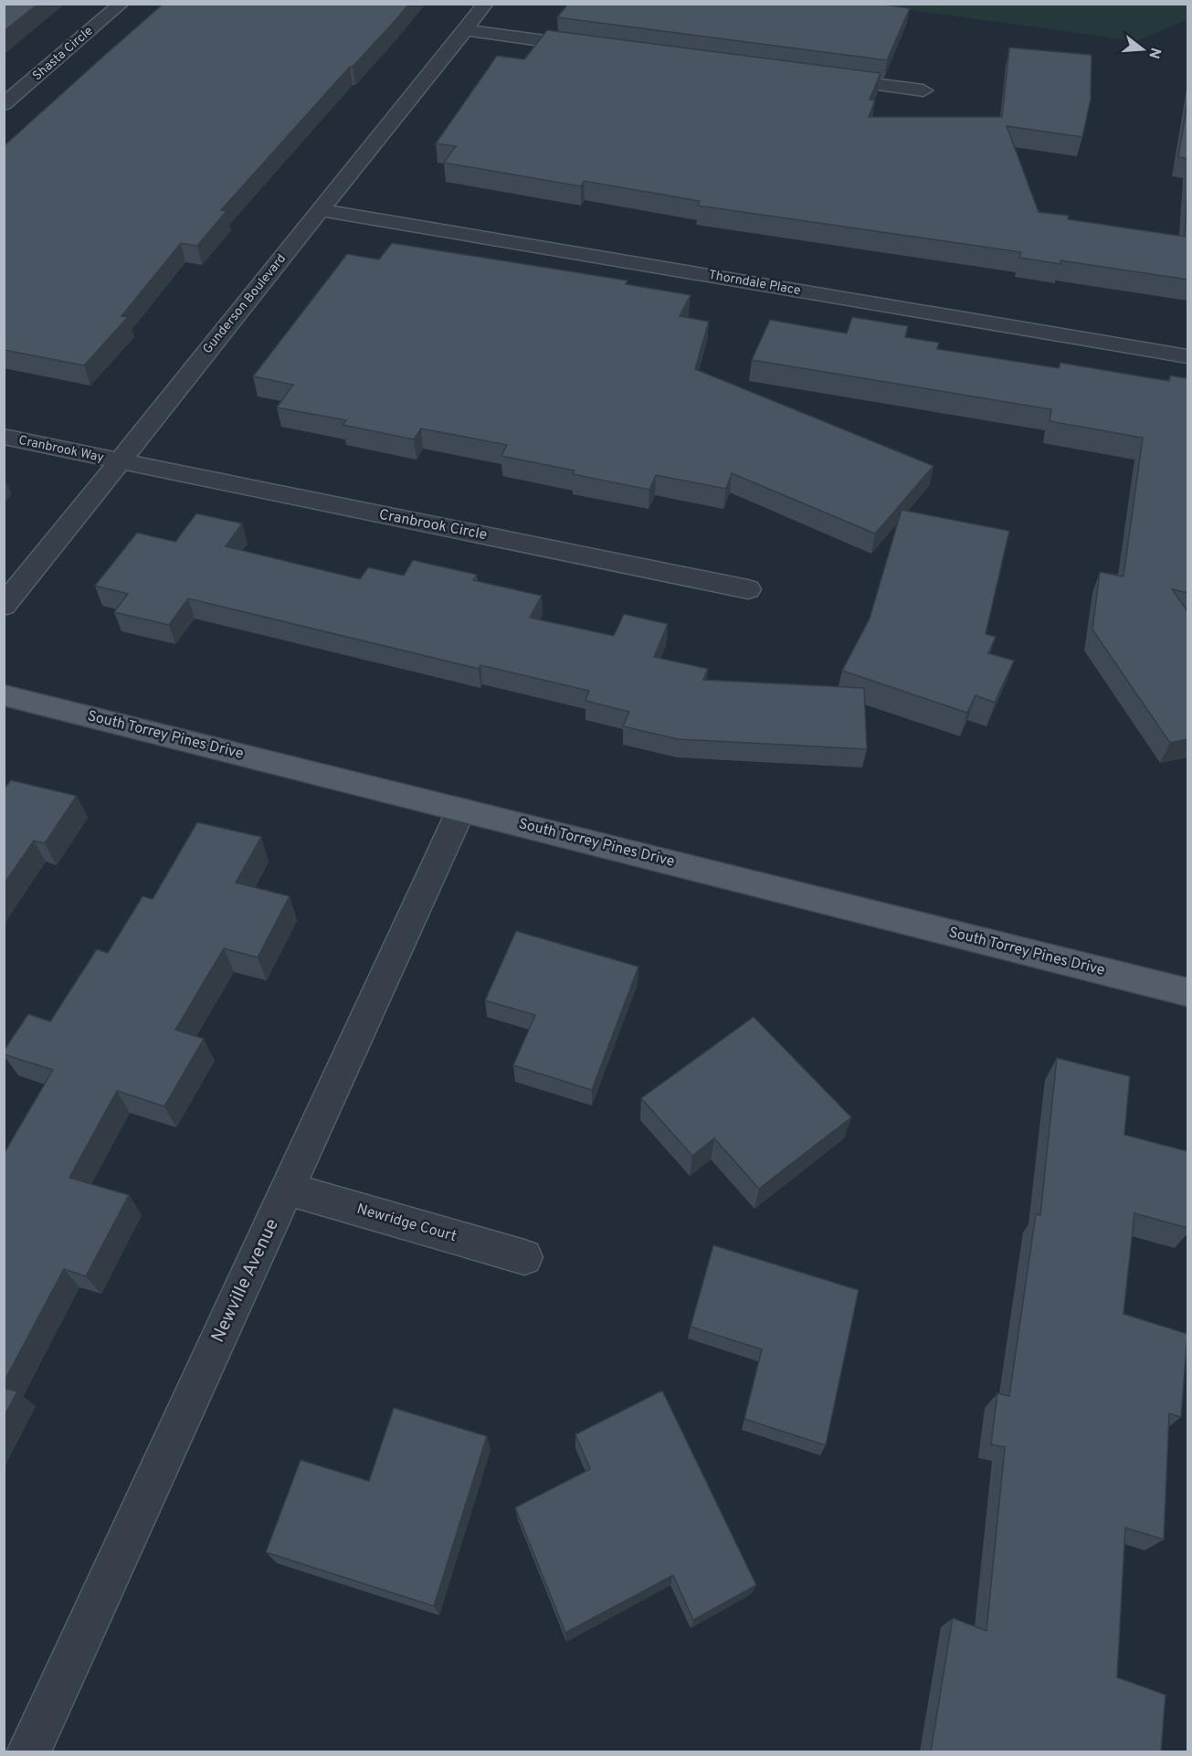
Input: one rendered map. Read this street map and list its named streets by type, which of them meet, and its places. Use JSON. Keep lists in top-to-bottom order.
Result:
{
  "streets": {
    "main road": ["South Torrey Pines Drive"],
    "street": [
      "Shasta Circle",
      "Thorndale Place",
      "Gunderson Boulevard",
      "Cranbrook Way",
      "Cranbrook Circle",
      "Newridge Court",
      "Newville Avenue"
    ]
  },
  "crossings": [
    ["Thorndale Place", "Gunderson Boulevard"],
    ["Gunderson Boulevard", "Cranbrook Way"],
    ["Gunderson Boulevard", "Cranbrook Circle"],
    ["Cranbrook Way", "Cranbrook Circle"],
    ["South Torrey Pines Drive", "Newville Avenue"],
    ["Newridge Court", "Newville Avenue"]
  ],
  "north": "right"
}
